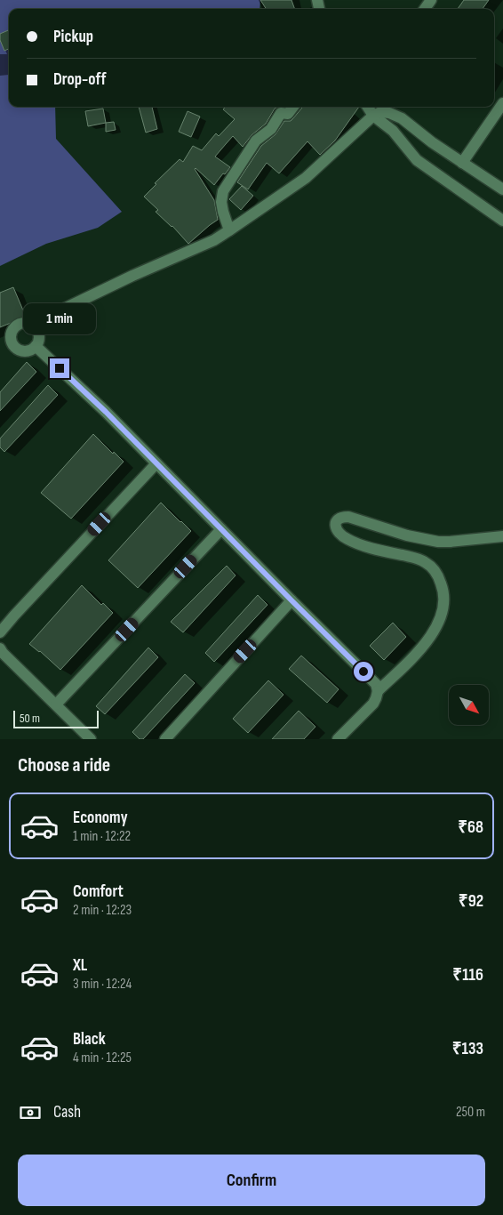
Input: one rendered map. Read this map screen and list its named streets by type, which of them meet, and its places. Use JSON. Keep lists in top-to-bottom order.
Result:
{
  "scale_bar": "50 m",
  "north": "bottom right",
  "page": {
    "banner": ["Pickup", "Drop-off"],
    "bubble": "1 min",
    "scale": "50 m",
    "heading": "Choose a ride",
    "list": [
      {
        "name": "Economy",
        "note": "1 min · 12:22",
        "value": "₹68"
      },
      {
        "name": "Comfort",
        "note": "2 min · 12:23",
        "value": "₹92"
      },
      {
        "name": "XL",
        "note": "3 min · 12:24",
        "value": "₹116"
      },
      {
        "name": "Black",
        "note": "4 min · 12:25",
        "value": "₹133"
      }
    ],
    "pay": ["Cash", "250 m"],
    "buttons": "Confirm"
  }
}
